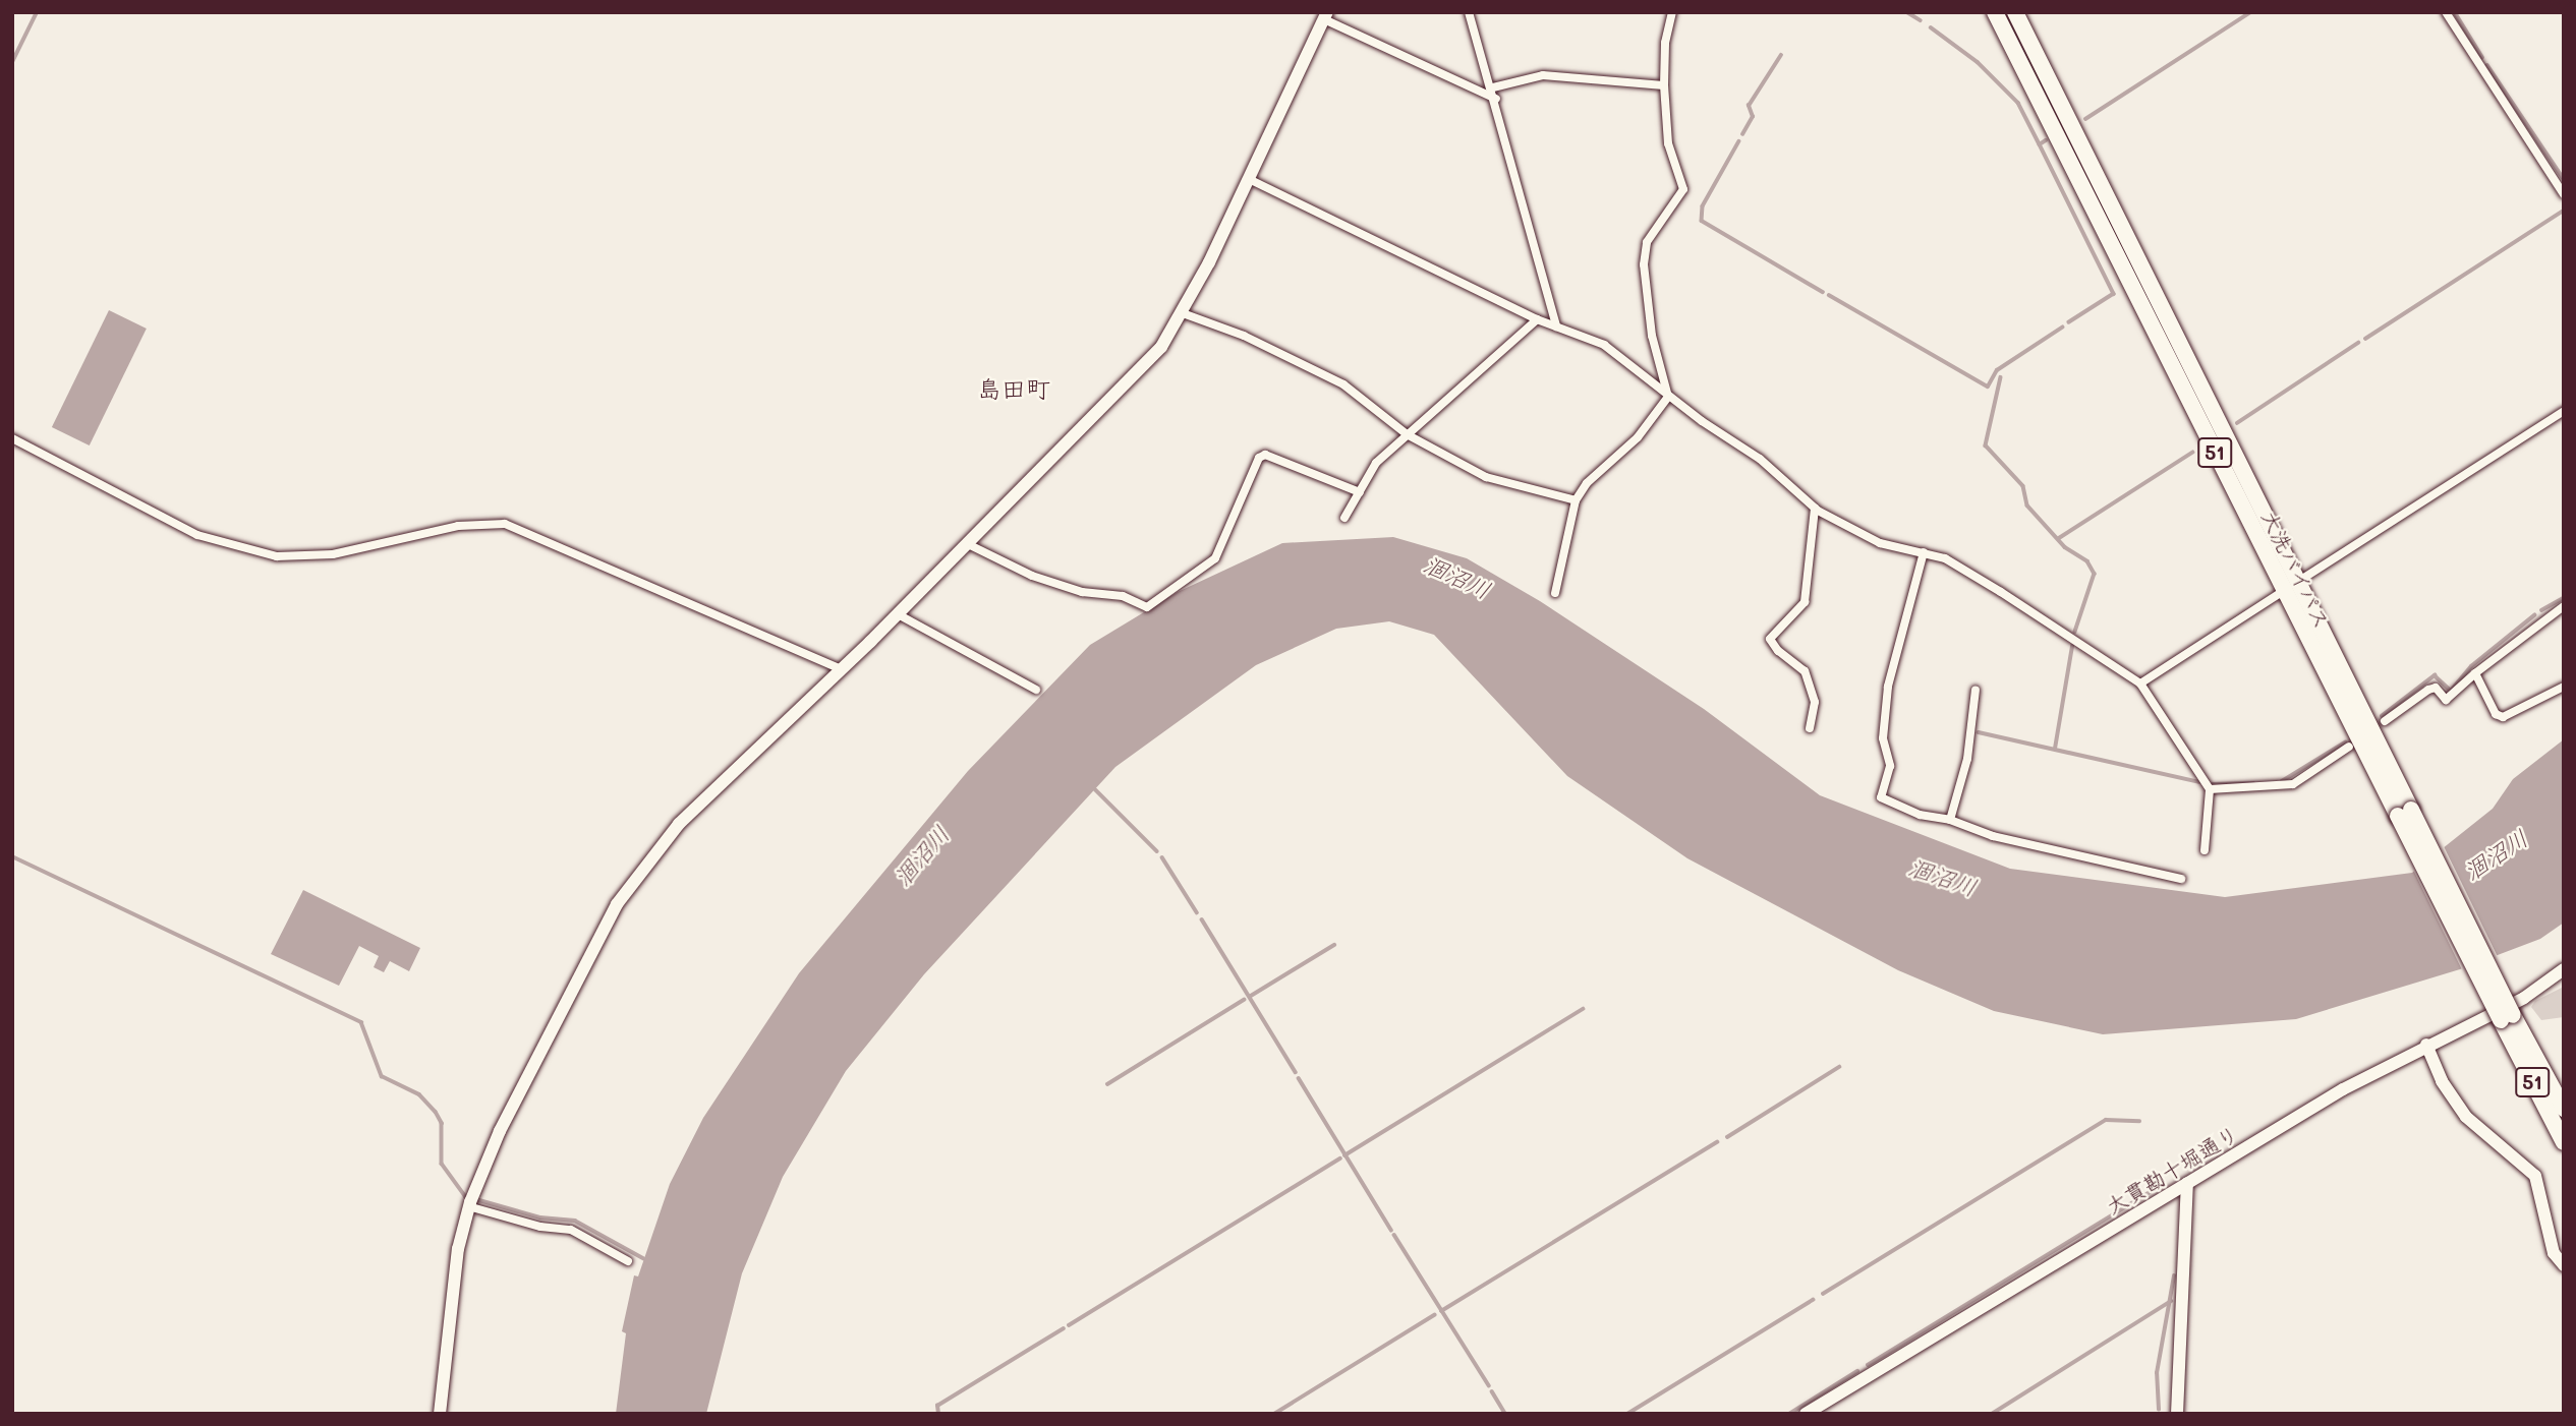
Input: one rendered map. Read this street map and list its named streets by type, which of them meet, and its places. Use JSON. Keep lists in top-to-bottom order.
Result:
{
  "streets": {
    "highway": ["51", "大洗バイパス"],
    "street": ["大貫勘十堀通り"]
  },
  "districts": ["島田町"],
  "water": ["涸沼川"]
}
